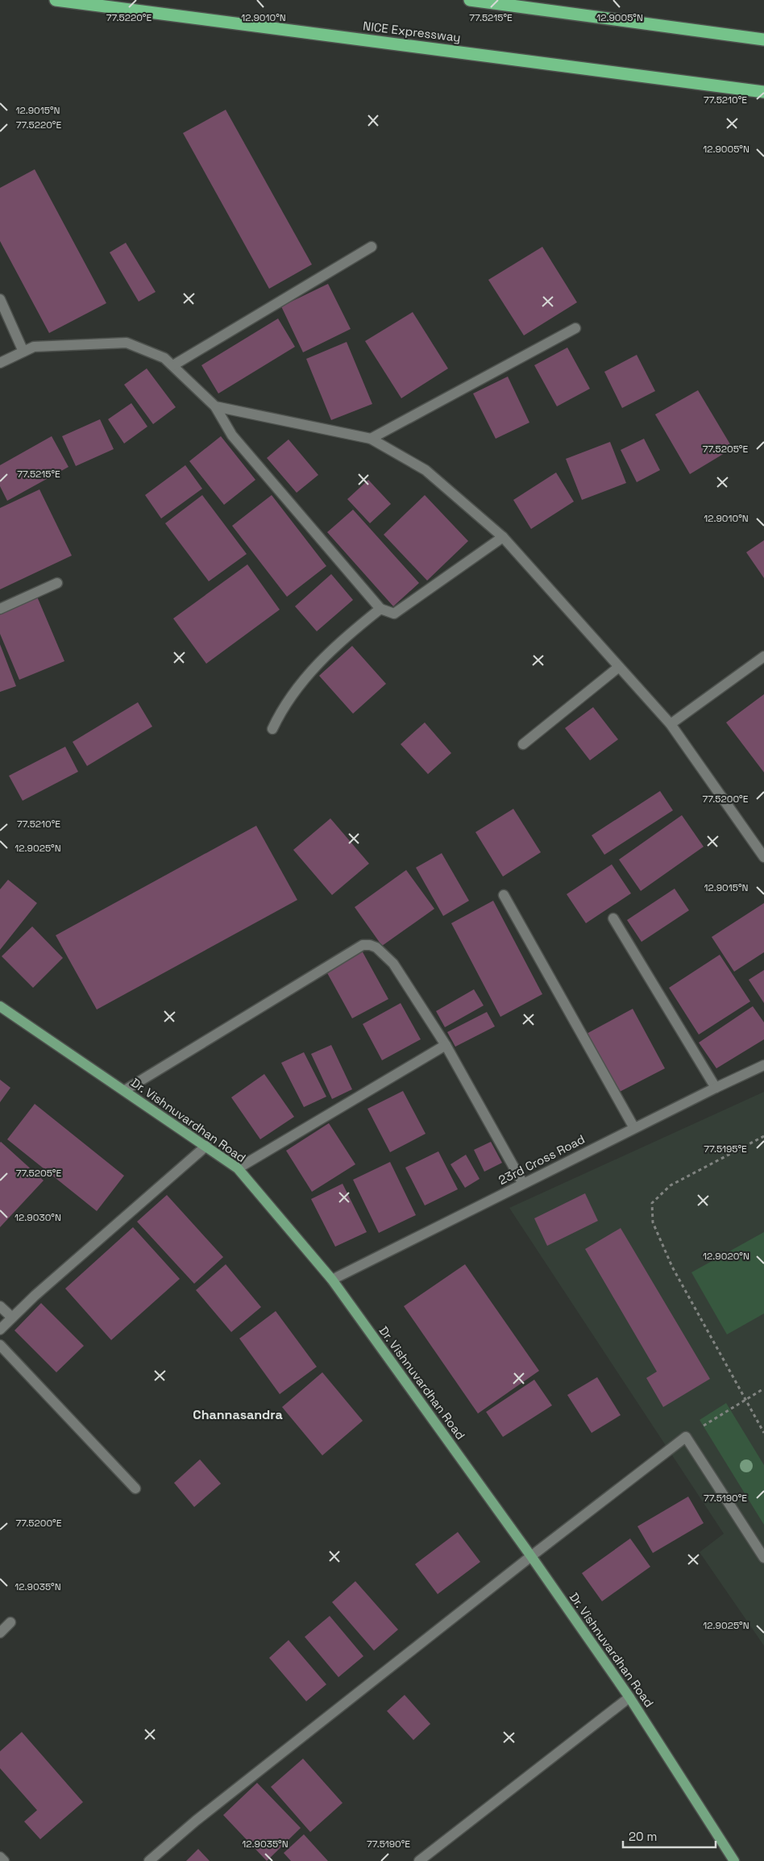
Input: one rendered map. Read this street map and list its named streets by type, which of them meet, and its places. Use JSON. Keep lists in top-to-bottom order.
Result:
{
  "streets": {
    "highway": ["NICE Expressway"],
    "main road": ["Dr. Vishnuvardhan Road"],
    "street": ["23rd Cross Road"]
  },
  "crossings": [
    ["Dr. Vishnuvardhan Road", "23rd Cross Road"]
  ],
  "districts": ["Channasandra"],
  "scale_bar": "20 m",
  "coordinates": [
    "77.5220°E",
    "77.5215°E",
    "12.9010°N",
    "12.9005°N",
    "77.5210°E",
    "12.9015°N",
    "77.5205°E",
    "77.5200°E",
    "12.9025°N",
    "77.5195°E",
    "12.9030°N",
    "12.9020°N",
    "77.5190°E",
    "12.9035°N"
  ]
}
